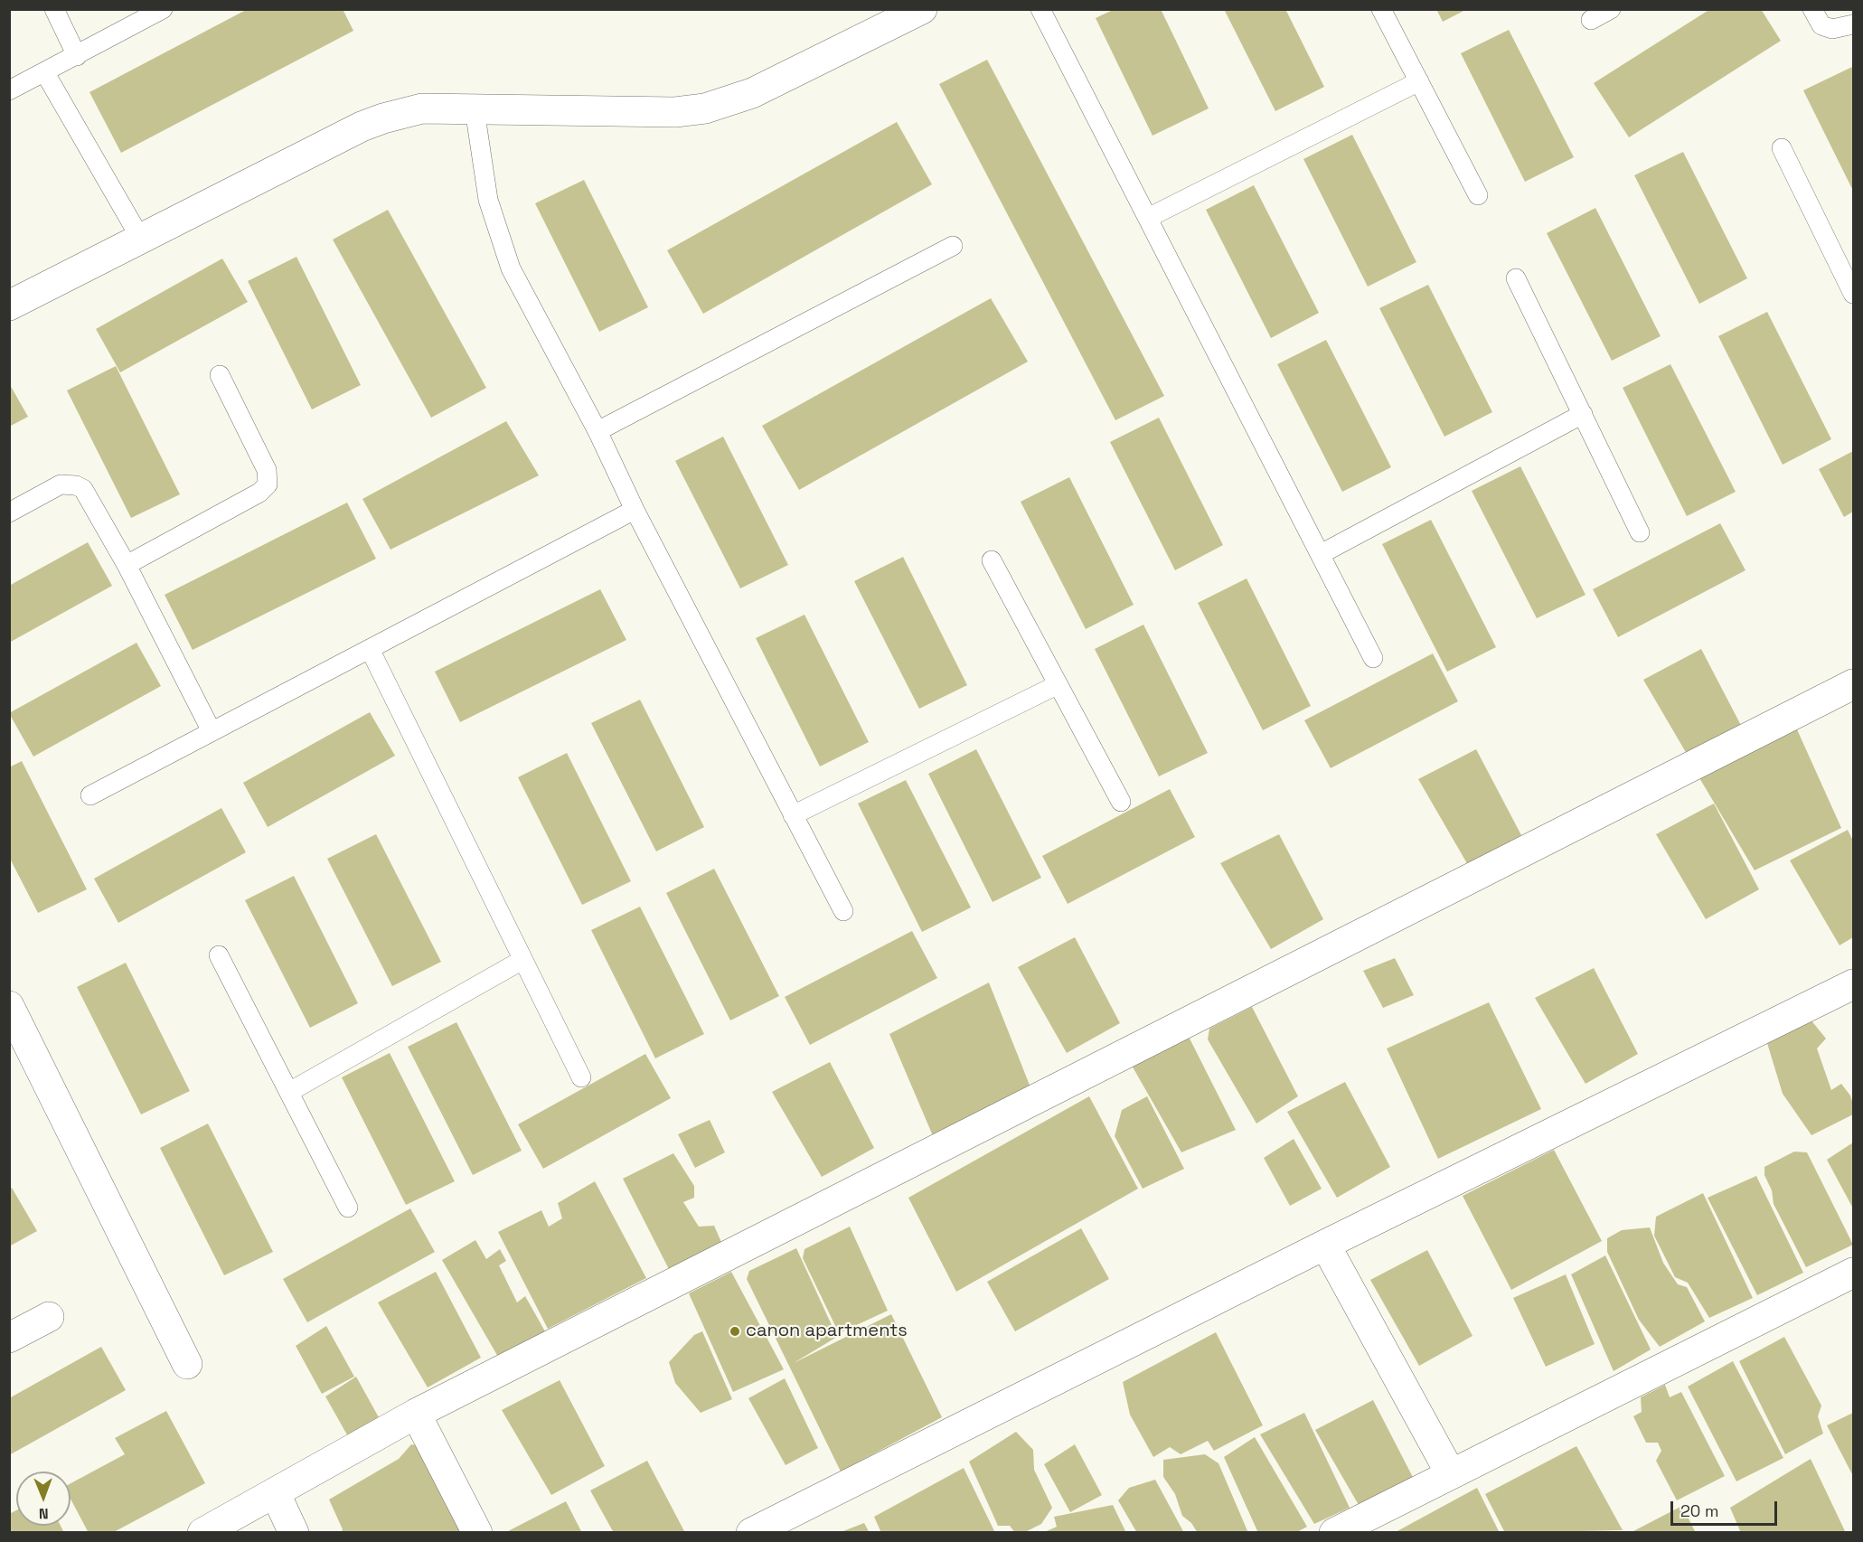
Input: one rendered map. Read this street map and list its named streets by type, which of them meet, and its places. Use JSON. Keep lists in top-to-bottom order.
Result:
{
  "places": ["canon apartments"],
  "scale_bar": "20 m",
  "north": "bottom"
}
